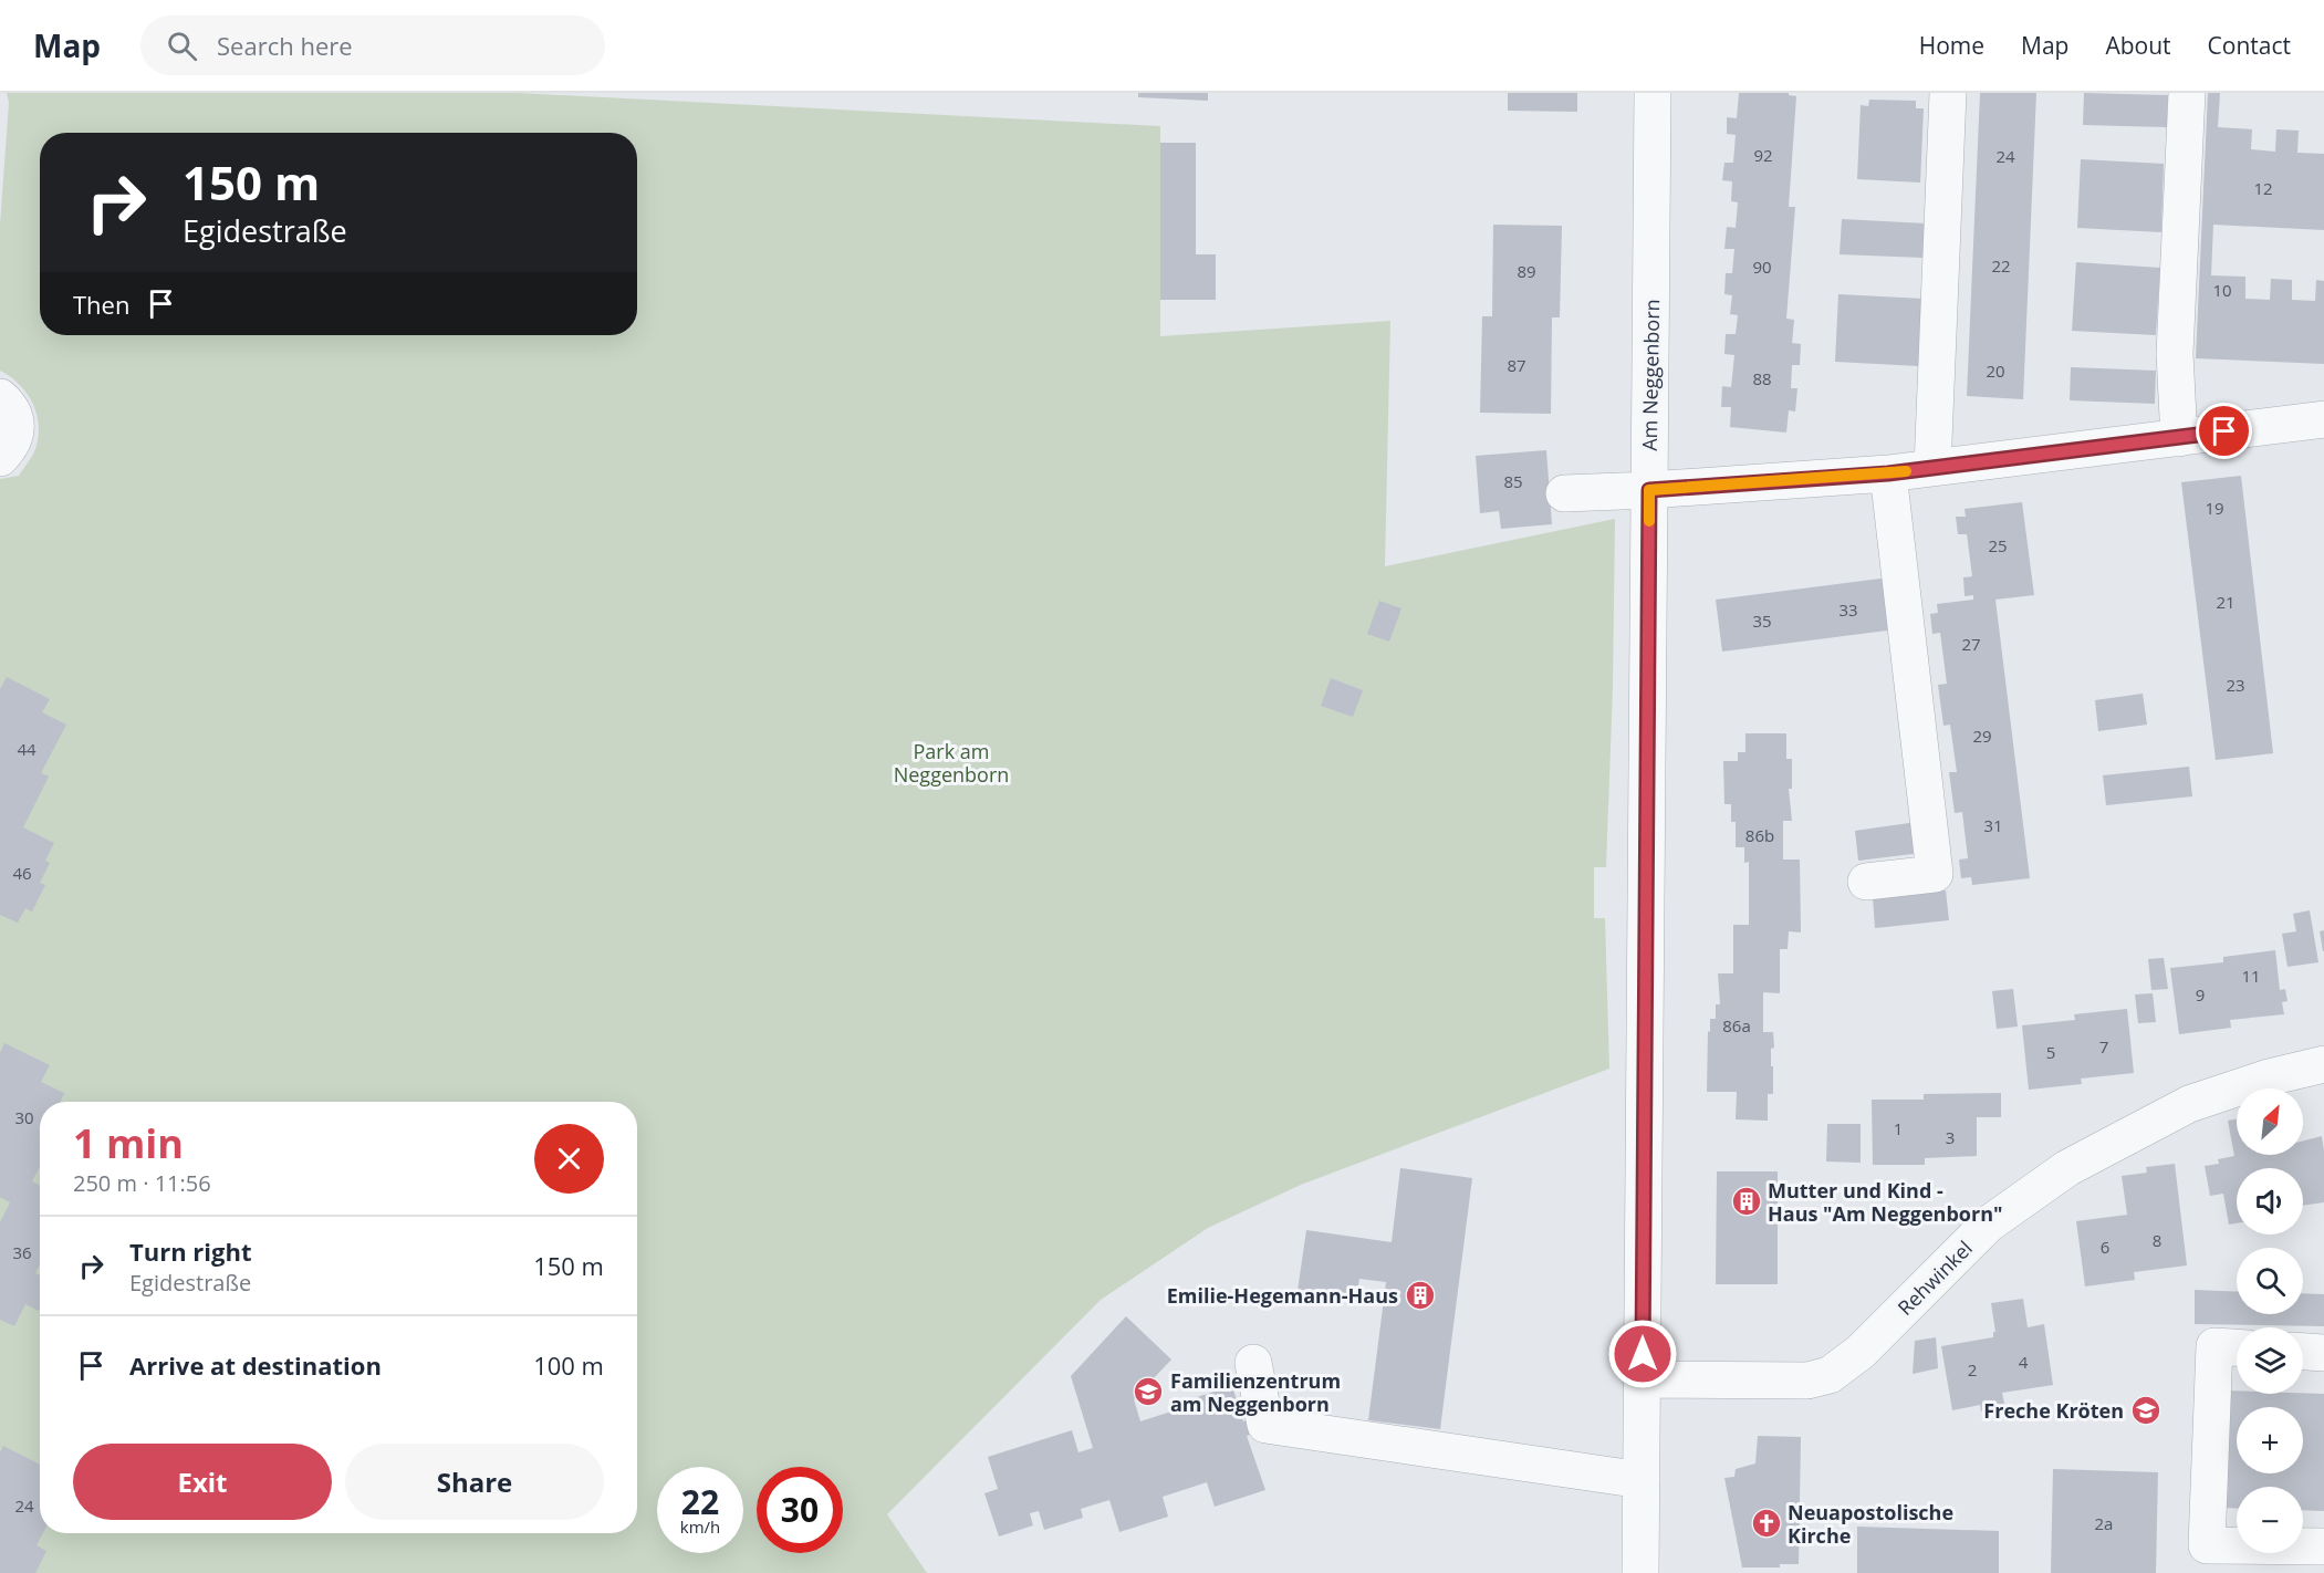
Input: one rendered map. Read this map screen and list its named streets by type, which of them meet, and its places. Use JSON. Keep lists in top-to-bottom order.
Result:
{
  "streets": {
    "street": ["Am Neggenborn", "Rehwinkel"]
  },
  "crossings": [
    ["Am Neggenborn", "Rehwinkel"]
  ],
  "parks": ["Park am Neggenborn"],
  "places": {
    "building": ["Mutter und Kind - Haus \"Am Neggenborn\"", "Emilie-Hegemann-Haus"],
    "school or university": ["Familienzentrum am Neggenborn", "Freche Kröten"],
    "church": ["Neuapostolische Kirche"]
  },
  "house_numbers": [
    "92",
    "24",
    "12",
    "22",
    "90",
    "89",
    "10",
    "87",
    "20",
    "88",
    "85",
    "19",
    "25",
    "21",
    "33",
    "35",
    "27",
    "23",
    "29",
    "44",
    "31",
    "86b",
    "46",
    "11",
    "9",
    "86a",
    "7",
    "5",
    "30",
    "1",
    "3",
    "8",
    "6",
    "36",
    "4",
    "2",
    "24",
    "2a"
  ],
  "north": "top right",
  "page": {
    "header": "Map",
    "search": "Search here",
    "nav": [
      "Home",
      "Map",
      "About",
      "Contact"
    ],
    "turn": ["150 m", "Egidestraße"],
    "then": "Then",
    "map_buttons": ["+", "−"],
    "heading": ["1 min", "250 m · 11:56"],
    "list": [
      {
        "name": "Turn right",
        "note": "Egidestraße",
        "value": "150 m"
      },
      {
        "name": "Arrive at destination",
        "value": "100 m"
      }
    ],
    "buttons": ["Exit", "Share"],
    "speed": "22 km/h",
    "limit": "30"
  }
}
